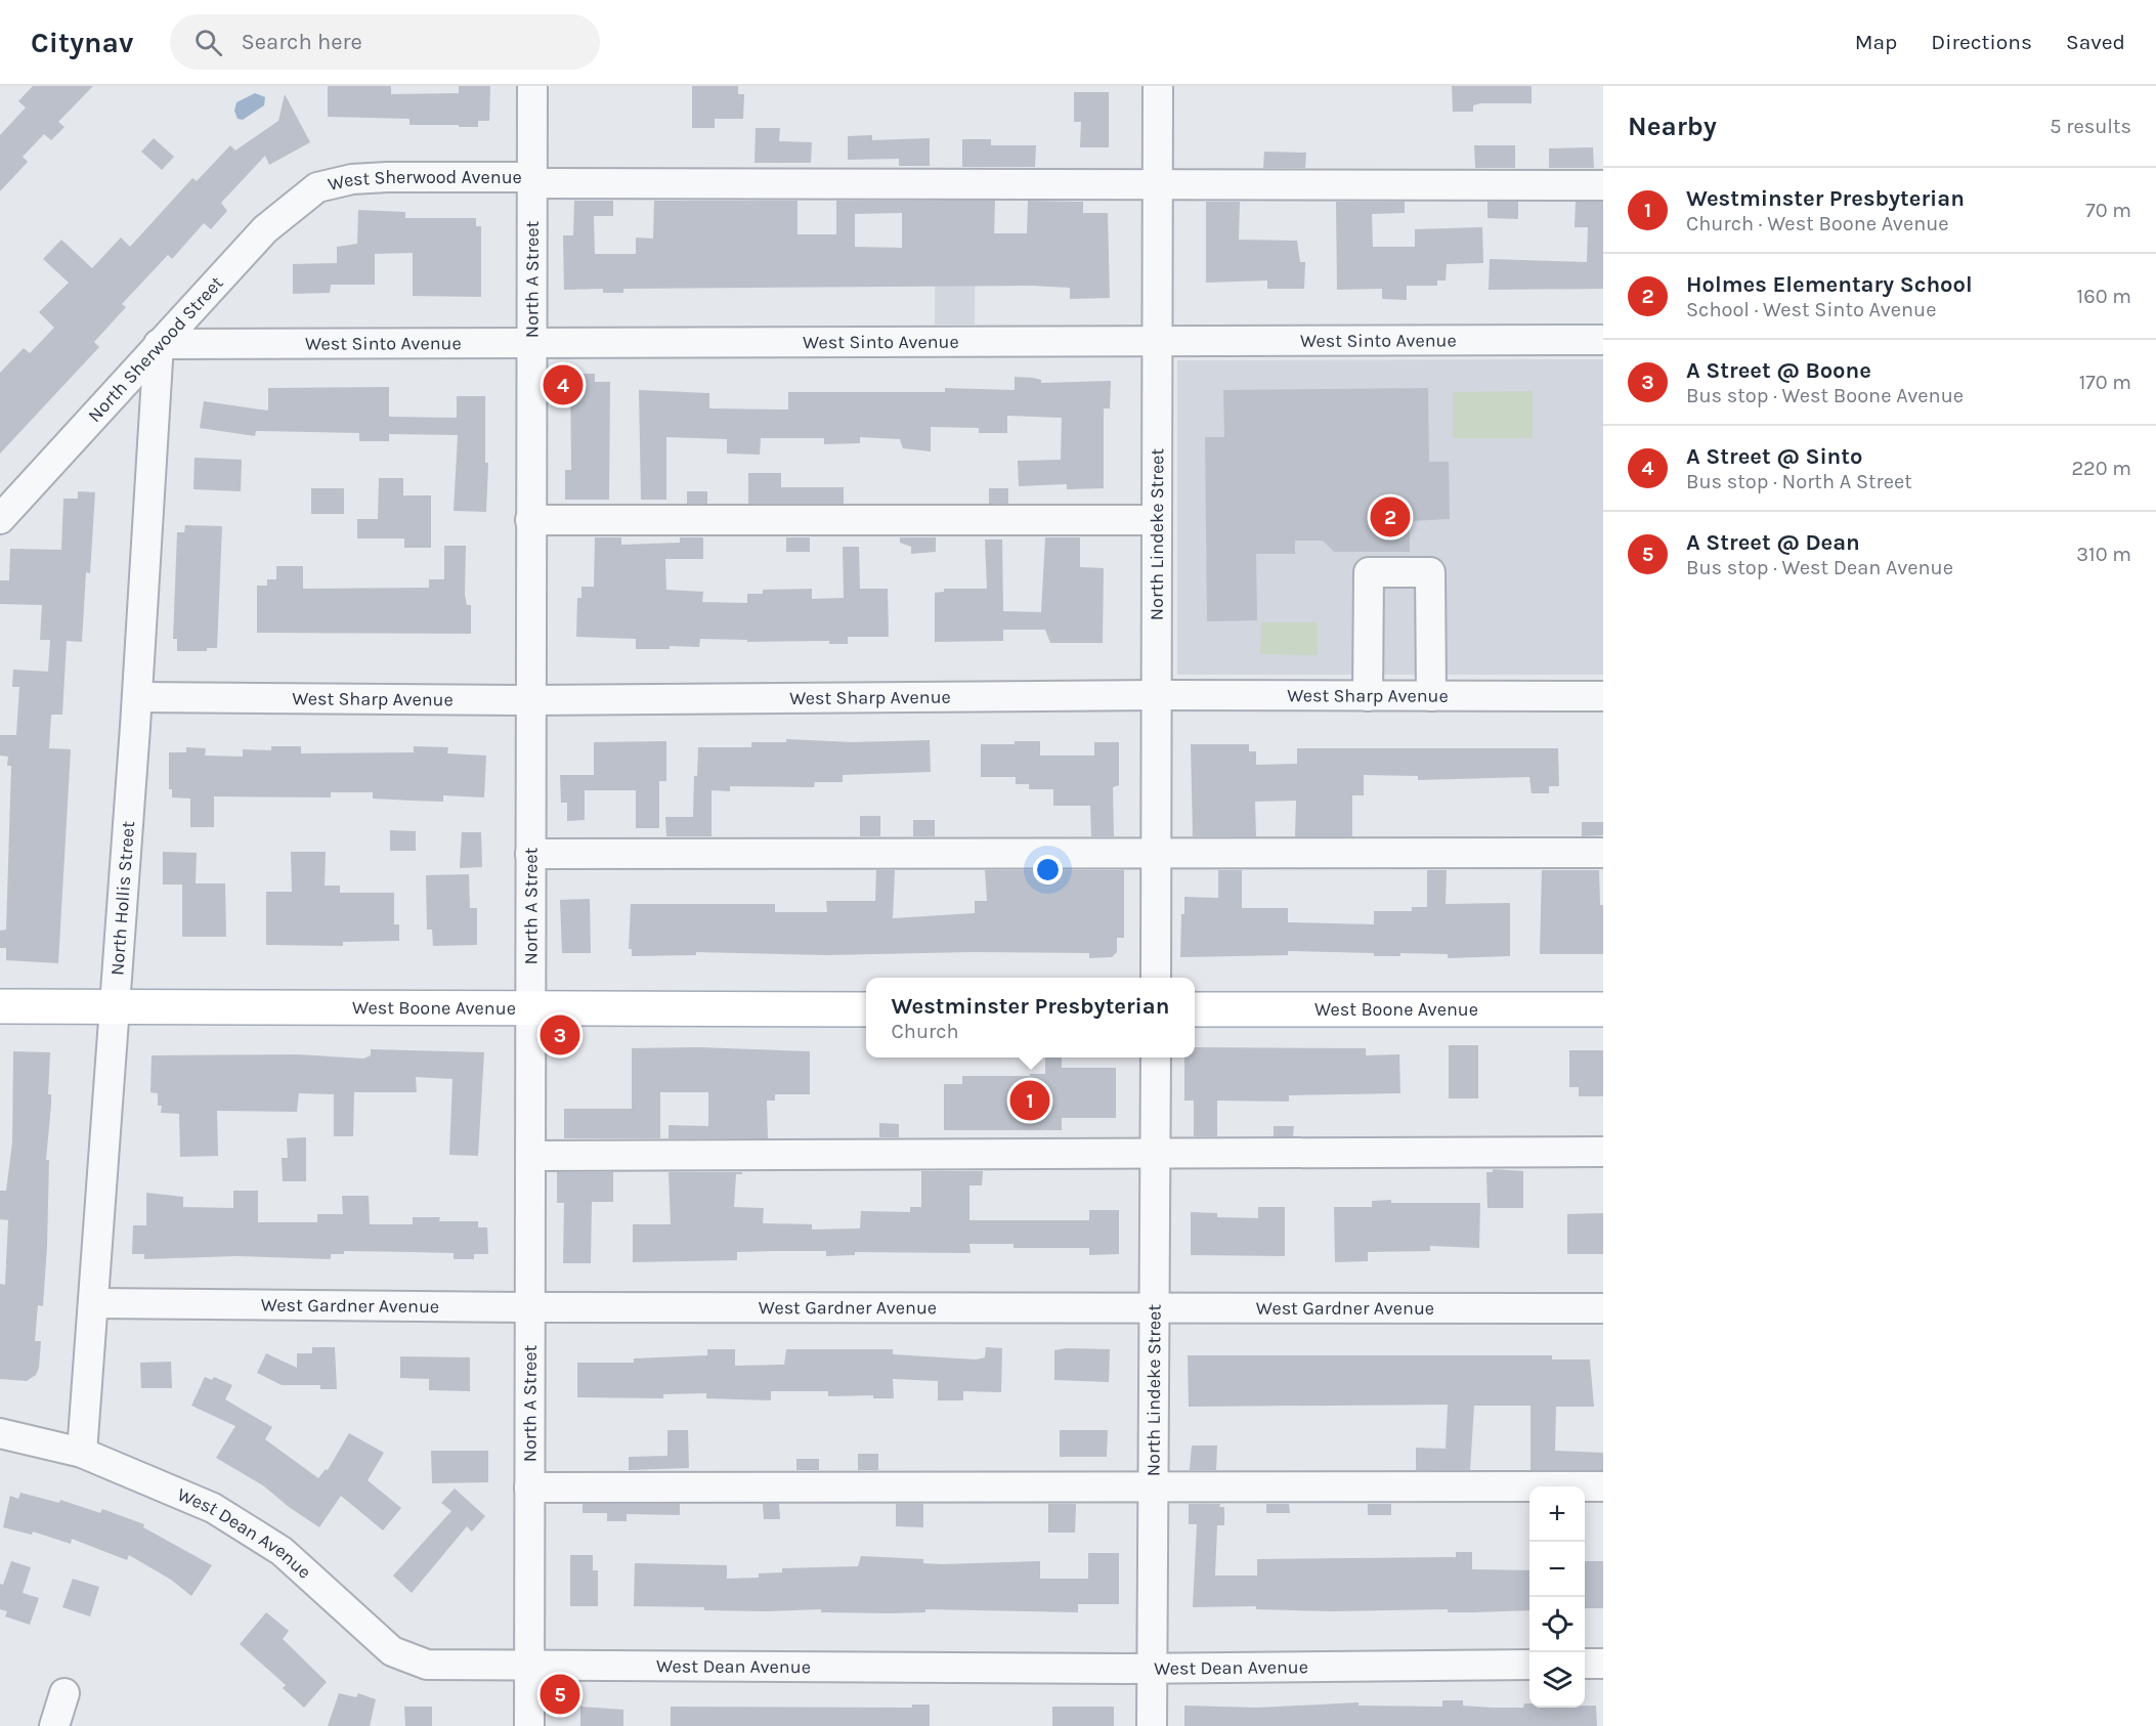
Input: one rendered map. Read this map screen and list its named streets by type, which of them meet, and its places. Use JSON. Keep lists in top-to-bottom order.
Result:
{
  "streets": {
    "main road": ["West Boone Avenue"],
    "street": [
      "West Sherwood Avenue",
      "North A Street",
      "West Sinto Avenue",
      "North Sherwood Street",
      "North Lindeke Street",
      "West Sharp Avenue",
      "North Hollis Street",
      "West Gardner Avenue",
      "West Dean Avenue"
    ]
  },
  "crossings": [
    ["West Sherwood Avenue", "North A Street"],
    ["West Sherwood Avenue", "North Sherwood Street"],
    ["West Sherwood Avenue", "North Lindeke Street"],
    ["North A Street", "West Sinto Avenue"],
    ["North A Street", "West Sharp Avenue"],
    ["North A Street", "West Boone Avenue"],
    ["North A Street", "West Gardner Avenue"],
    ["North A Street", "West Dean Avenue"],
    ["West Sinto Avenue", "North Sherwood Street"],
    ["West Sinto Avenue", "North Lindeke Street"],
    ["West Sinto Avenue", "North Hollis Street"],
    ["North Sherwood Street", "North Hollis Street"],
    ["North Lindeke Street", "West Sharp Avenue"],
    ["North Lindeke Street", "West Gardner Avenue"],
    ["North Lindeke Street", "West Dean Avenue"],
    ["West Sharp Avenue", "North Hollis Street"],
    ["North Hollis Street", "West Boone Avenue"],
    ["North Hollis Street", "West Gardner Avenue"],
    ["North Hollis Street", "West Dean Avenue"]
  ],
  "page": {
    "header": "Citynav",
    "search": "Search here",
    "nav": ["Map", "Directions", "Saved"],
    "heading": ["Nearby", "5 results"],
    "list": [
      {
        "mark": "1",
        "name": "Westminster Presbyterian",
        "note": "Church · West Boone Avenue",
        "value": "70 m"
      },
      {
        "mark": "2",
        "name": "Holmes Elementary School",
        "note": "School · West Sinto Avenue",
        "value": "160 m"
      },
      {
        "mark": "3",
        "name": "A Street @ Boone",
        "note": "Bus stop · West Boone Avenue",
        "value": "170 m"
      },
      {
        "mark": "4",
        "name": "A Street @ Sinto",
        "note": "Bus stop · North A Street",
        "value": "220 m"
      },
      {
        "mark": "5",
        "name": "A Street @ Dean",
        "note": "Bus stop · West Dean Avenue",
        "value": "310 m"
      }
    ],
    "pins": [
      "4",
      "2",
      "3",
      "1",
      "5"
    ],
    "popup": ["Westminster Presbyterian", "Church"],
    "map_buttons": ["+", "−"]
  }
}
